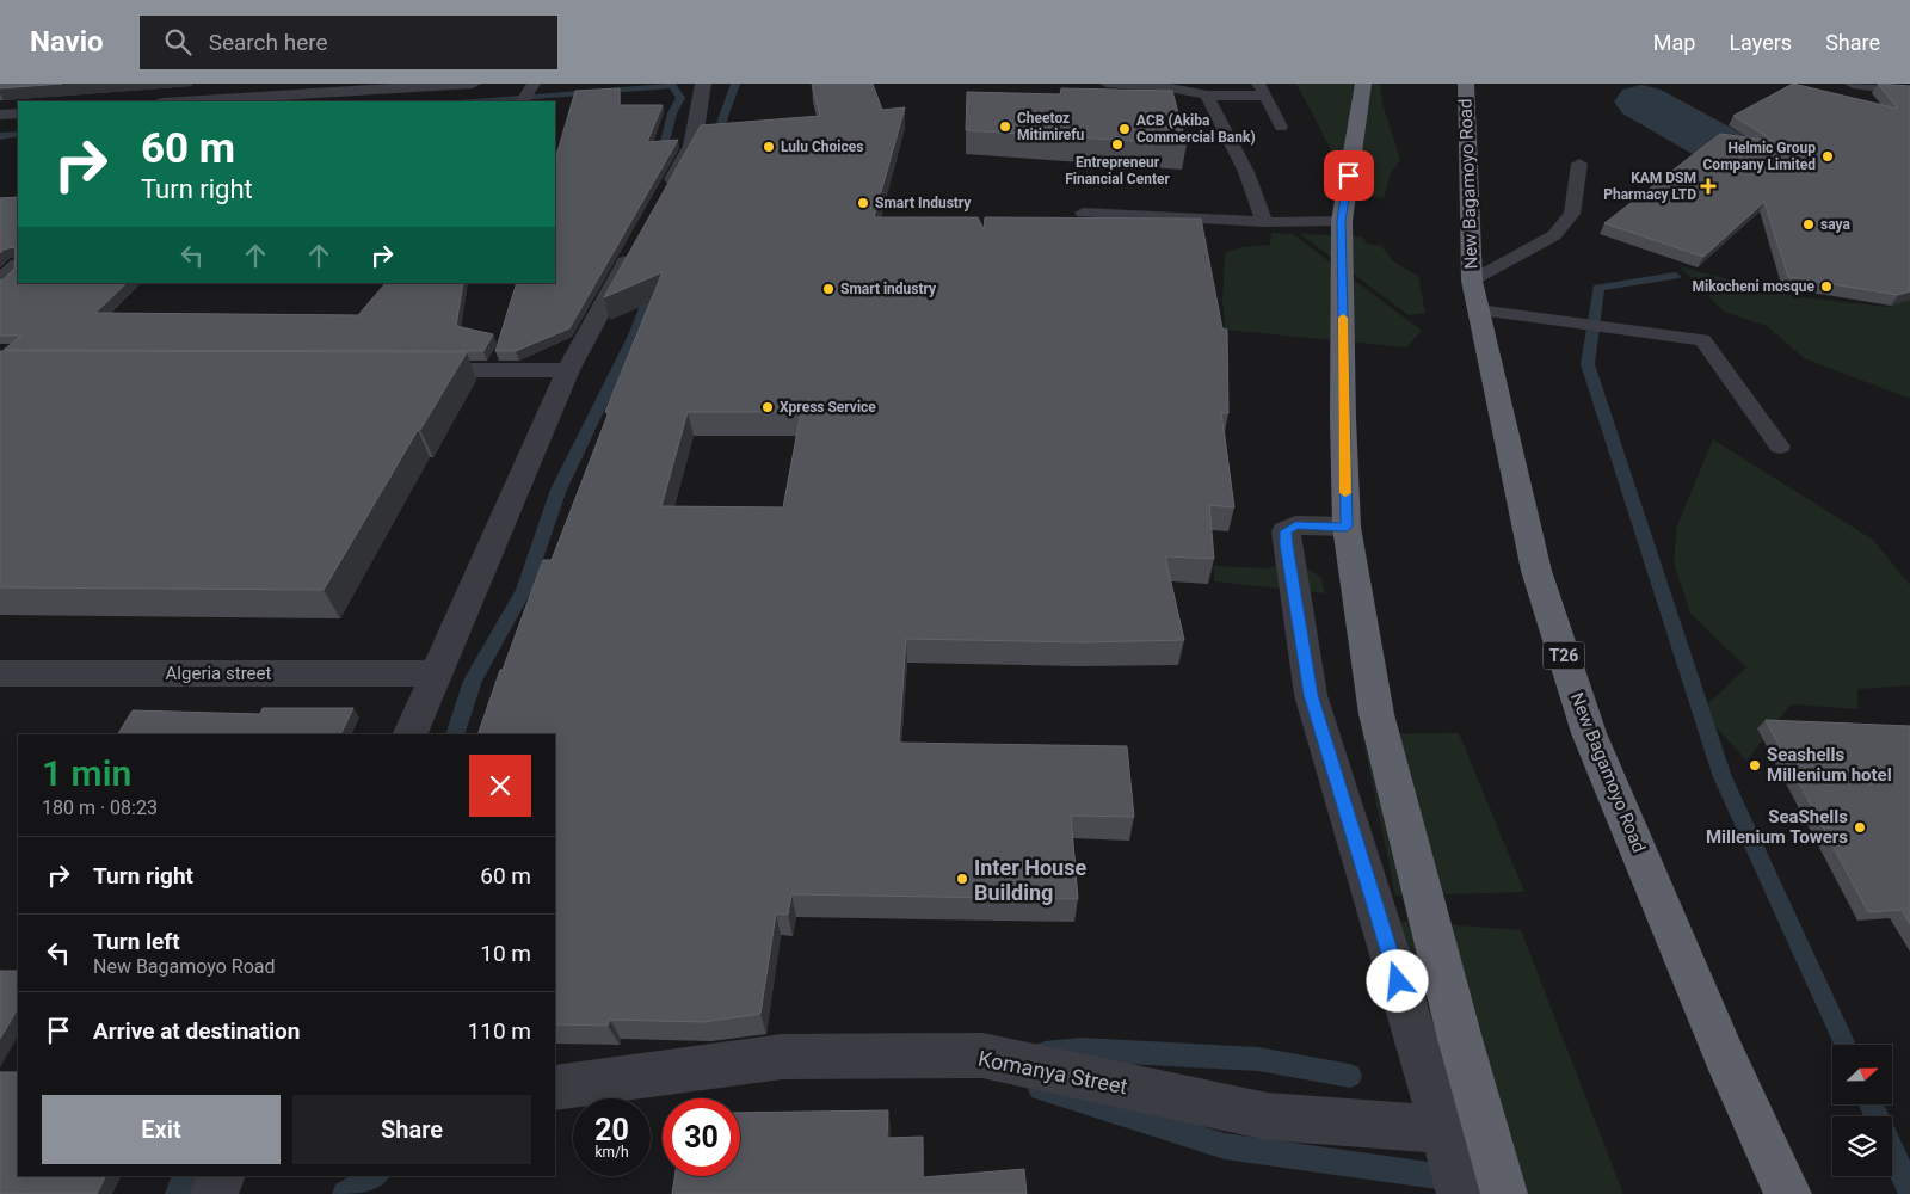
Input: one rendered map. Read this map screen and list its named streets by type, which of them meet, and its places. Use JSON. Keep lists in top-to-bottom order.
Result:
{
  "streets": {
    "highway": ["New Bagamoyo Road", "T26"],
    "street": ["Algeria street", "Komanya Street"]
  },
  "places": {
    "other": [
      "Cheetoz Mitimirefu",
      "ACB (Akiba Commercial Bank)",
      "Entrepreneur Financial Center",
      "Lulu Choices",
      "Helmic Group Company Limited",
      "Smart Industry",
      "saya",
      "Mikocheni mosque",
      "Smart industry",
      "Xpress Service",
      "Seashells Millenium hotel",
      "SeaShells Millenium Towers",
      "Inter House Building"
    ],
    "health": ["KAM DSM Pharmacy LTD"]
  },
  "north": "right",
  "page": {
    "header": "Navio",
    "search": "Search here",
    "nav": ["Map", "Layers", "Share"],
    "turn": ["60 m", "Turn right"],
    "heading": ["1 min", "180 m · 08:23"],
    "list": [
      {
        "name": "Turn right",
        "value": "60 m"
      },
      {
        "name": "Turn left",
        "note": "New Bagamoyo Road",
        "value": "10 m"
      },
      {
        "name": "Arrive at destination",
        "value": "110 m"
      }
    ],
    "buttons": ["Exit", "Share"],
    "speed": "20 km/h",
    "limit": "30"
  }
}
